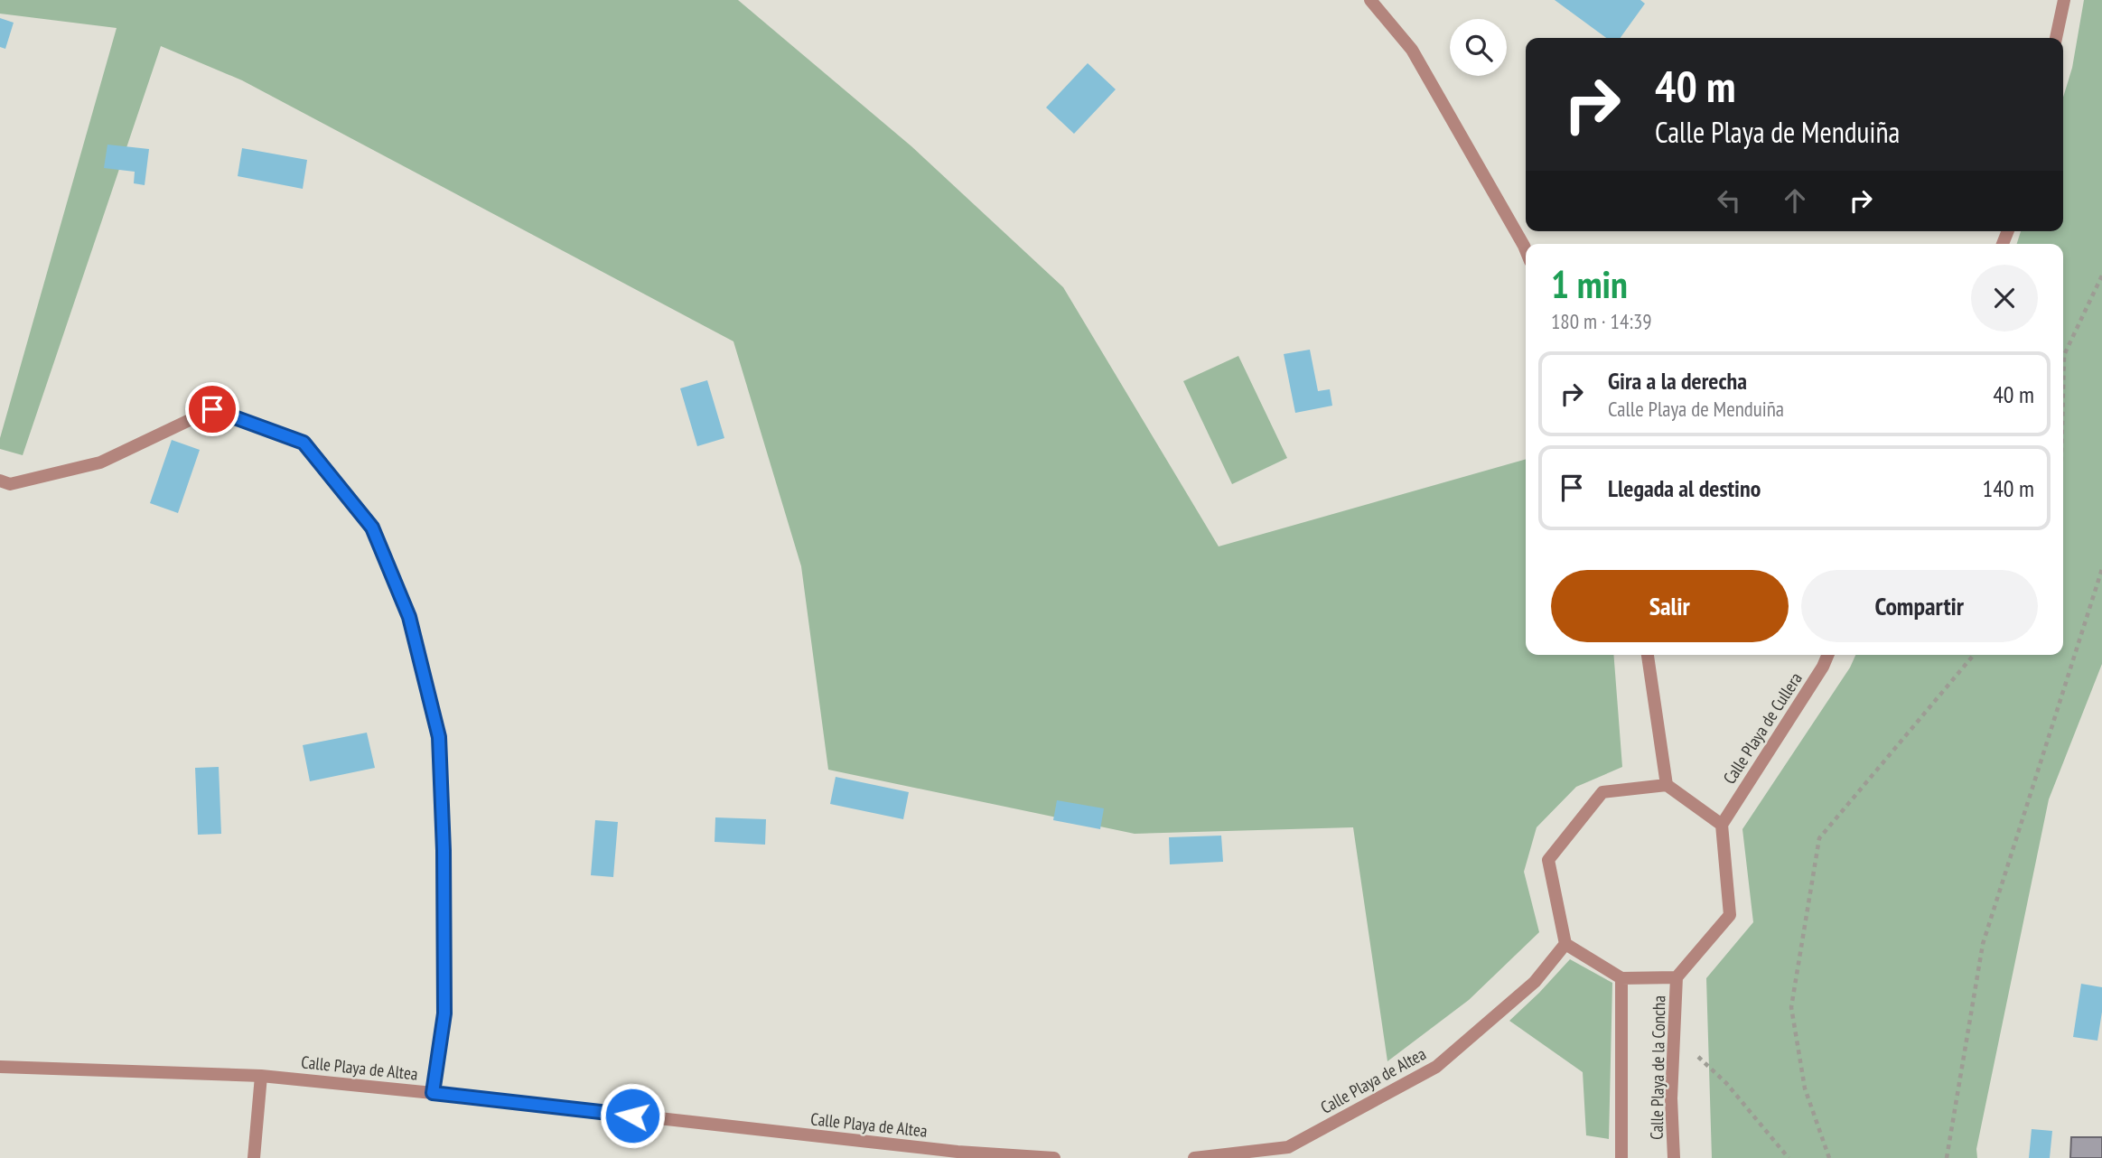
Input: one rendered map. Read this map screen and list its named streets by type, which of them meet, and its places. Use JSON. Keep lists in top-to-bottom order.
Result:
{
  "streets": {
    "street": ["Calle Playa de Cullera", "Calle Playa de Altea", "Calle Playa de la Concha"]
  },
  "crossings": [
    ["Calle Playa de Cullera", "Calle Playa de Altea"],
    ["Calle Playa de Cullera", "Calle Playa de la Concha"],
    ["Calle Playa de Altea", "Calle Playa de la Concha"]
  ],
  "page": {
    "turn": ["40 m", "Calle Playa de Menduiña"],
    "heading": ["1 min", "180 m · 14:39"],
    "list": [
      {
        "name": "Gira a la derecha",
        "note": "Calle Playa de Menduiña",
        "value": "40 m"
      },
      {
        "name": "Llegada al destino",
        "value": "140 m"
      }
    ],
    "buttons": ["Salir", "Compartir"]
  }
}
